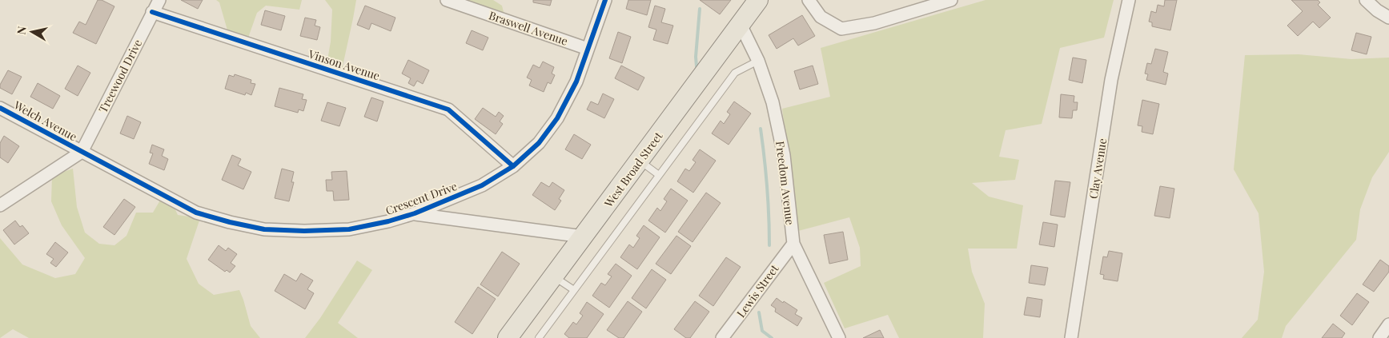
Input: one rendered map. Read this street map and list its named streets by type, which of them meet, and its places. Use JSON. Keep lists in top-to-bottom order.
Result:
{
  "streets": {
    "main road": ["West Broad Street"],
    "street": [
      "Braswell Avenue",
      "Vinson Avenue",
      "Treewood Drive",
      "Welch Avenue",
      "Clay Avenue",
      "Freedom Avenue",
      "Crescent Drive",
      "Lewis Street"
    ]
  },
  "crossings": [
    ["Braswell Avenue", "Crescent Drive"],
    ["Vinson Avenue", "Treewood Drive"],
    ["Vinson Avenue", "Crescent Drive"],
    ["Treewood Drive", "Welch Avenue"],
    ["Treewood Drive", "Crescent Drive"],
    ["Welch Avenue", "Crescent Drive"],
    ["West Broad Street", "Freedom Avenue"],
    ["Freedom Avenue", "Lewis Street"]
  ],
  "north": "left"
}
